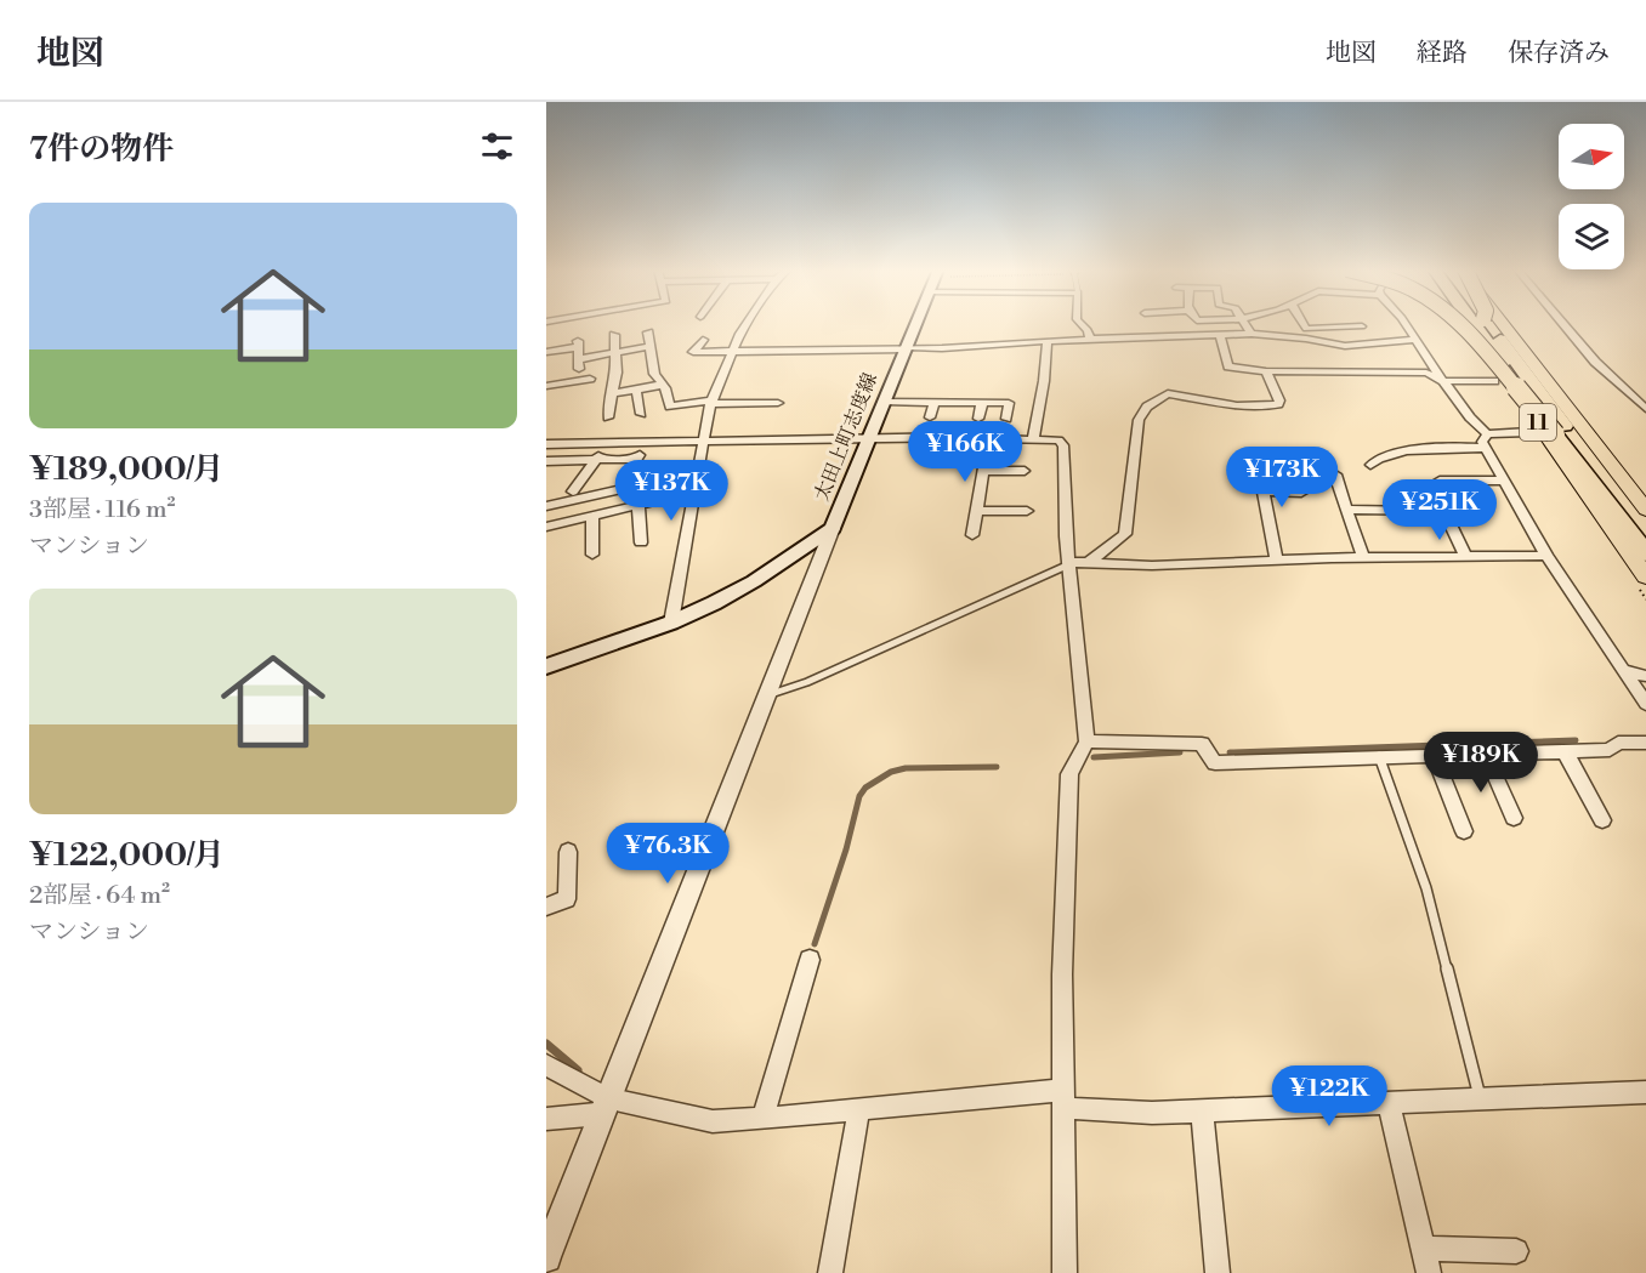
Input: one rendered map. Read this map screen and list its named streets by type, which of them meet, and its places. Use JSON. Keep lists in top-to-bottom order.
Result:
{
  "streets": {
    "highway": ["11"],
    "main road": ["太田上町志度線"]
  },
  "north": "right",
  "page": {
    "header": "地図",
    "nav": ["地図", "経路", "保存済み"],
    "heading": "7件の物件",
    "list": [
      {
        "name": "¥189,000/月",
        "note": "3部屋 · 116 m² · マンション"
      },
      {
        "name": "¥122,000/月",
        "note": "2部屋 · 64 m² · マンション"
      }
    ],
    "price": [
      "¥166K",
      "¥173K",
      "¥137K",
      "¥251K",
      "¥189K",
      "¥76.3K",
      "¥122K"
    ]
  }
}
